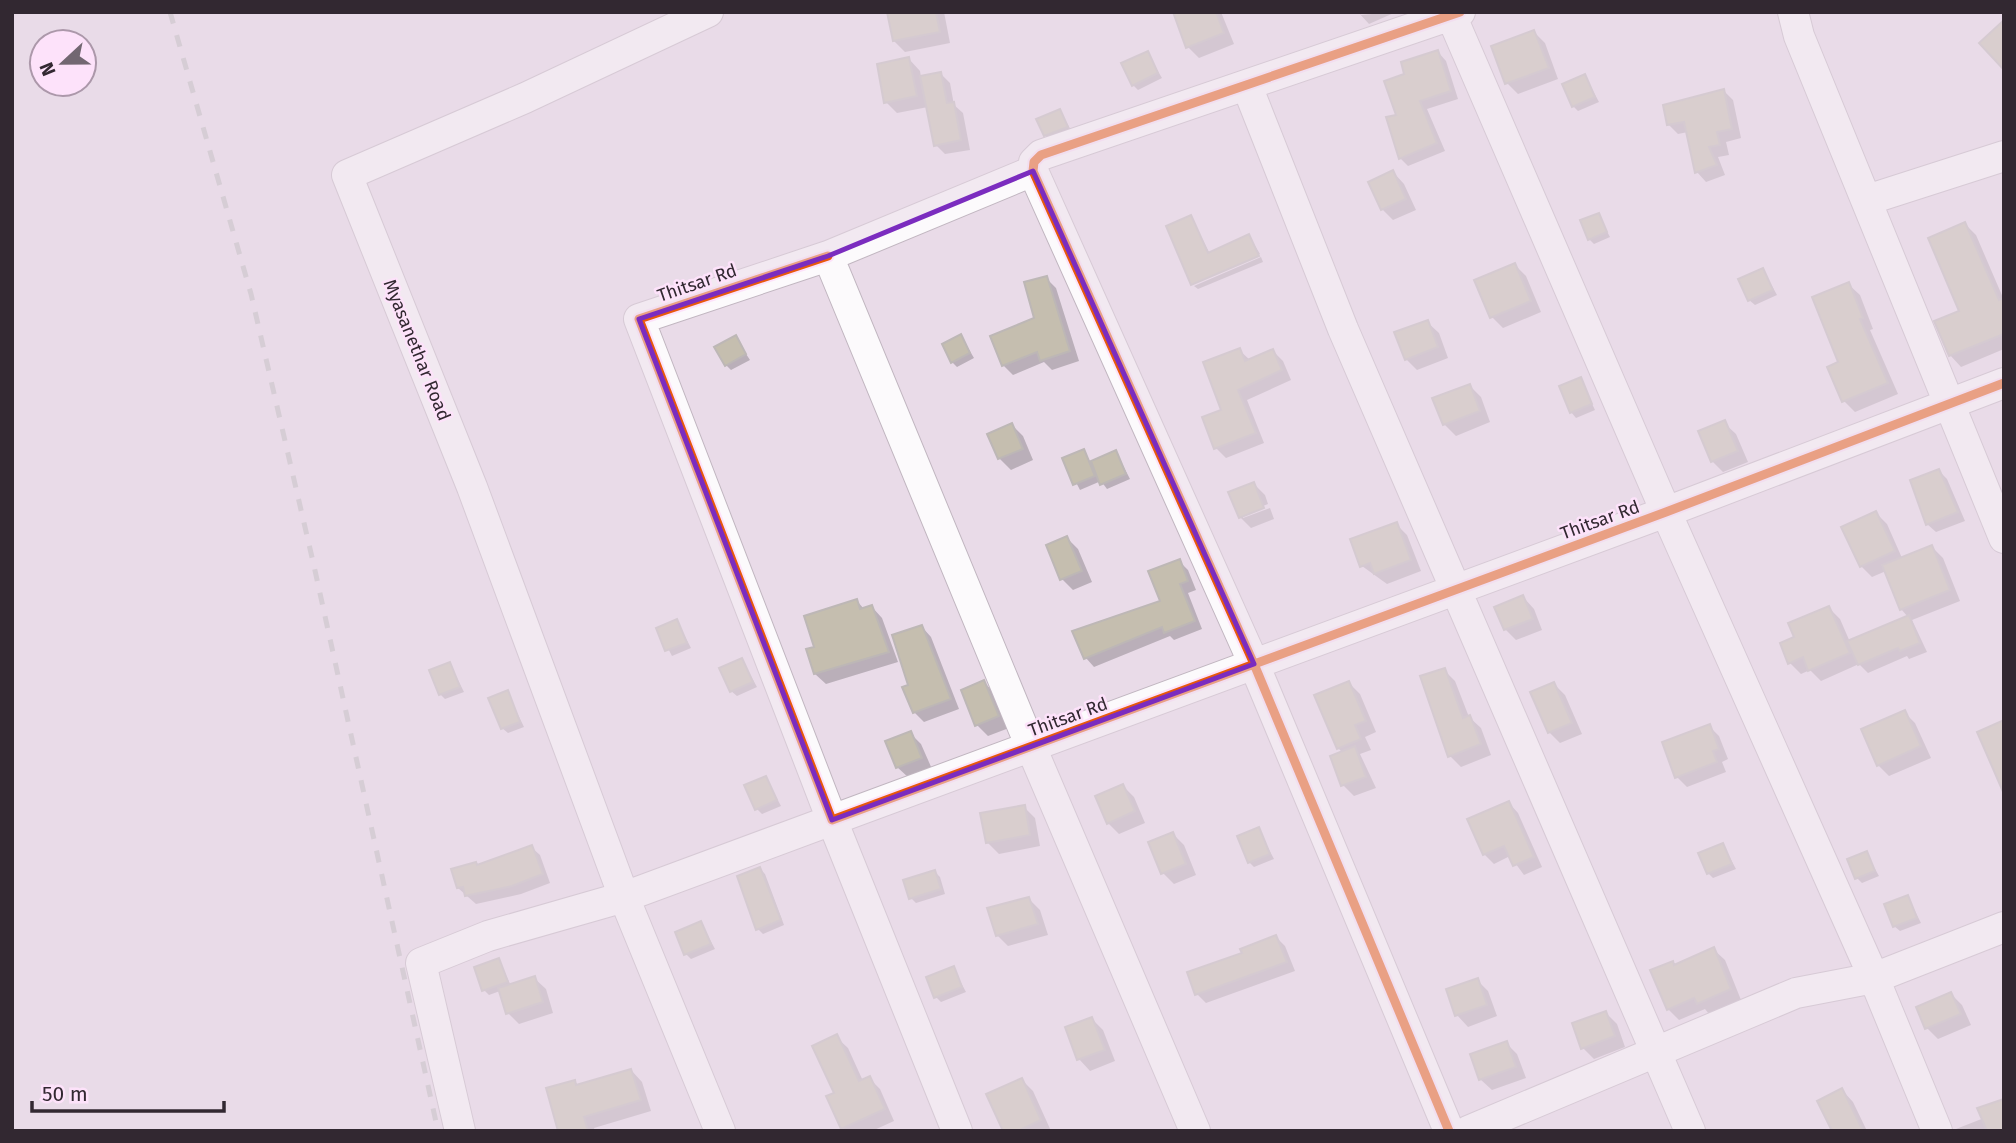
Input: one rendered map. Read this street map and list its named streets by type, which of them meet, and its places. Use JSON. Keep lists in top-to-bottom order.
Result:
{
  "streets": {
    "street": ["Thitsar Rd", "Myasanethar Road"]
  },
  "scale_bar": "50 m",
  "north": "left"
}
